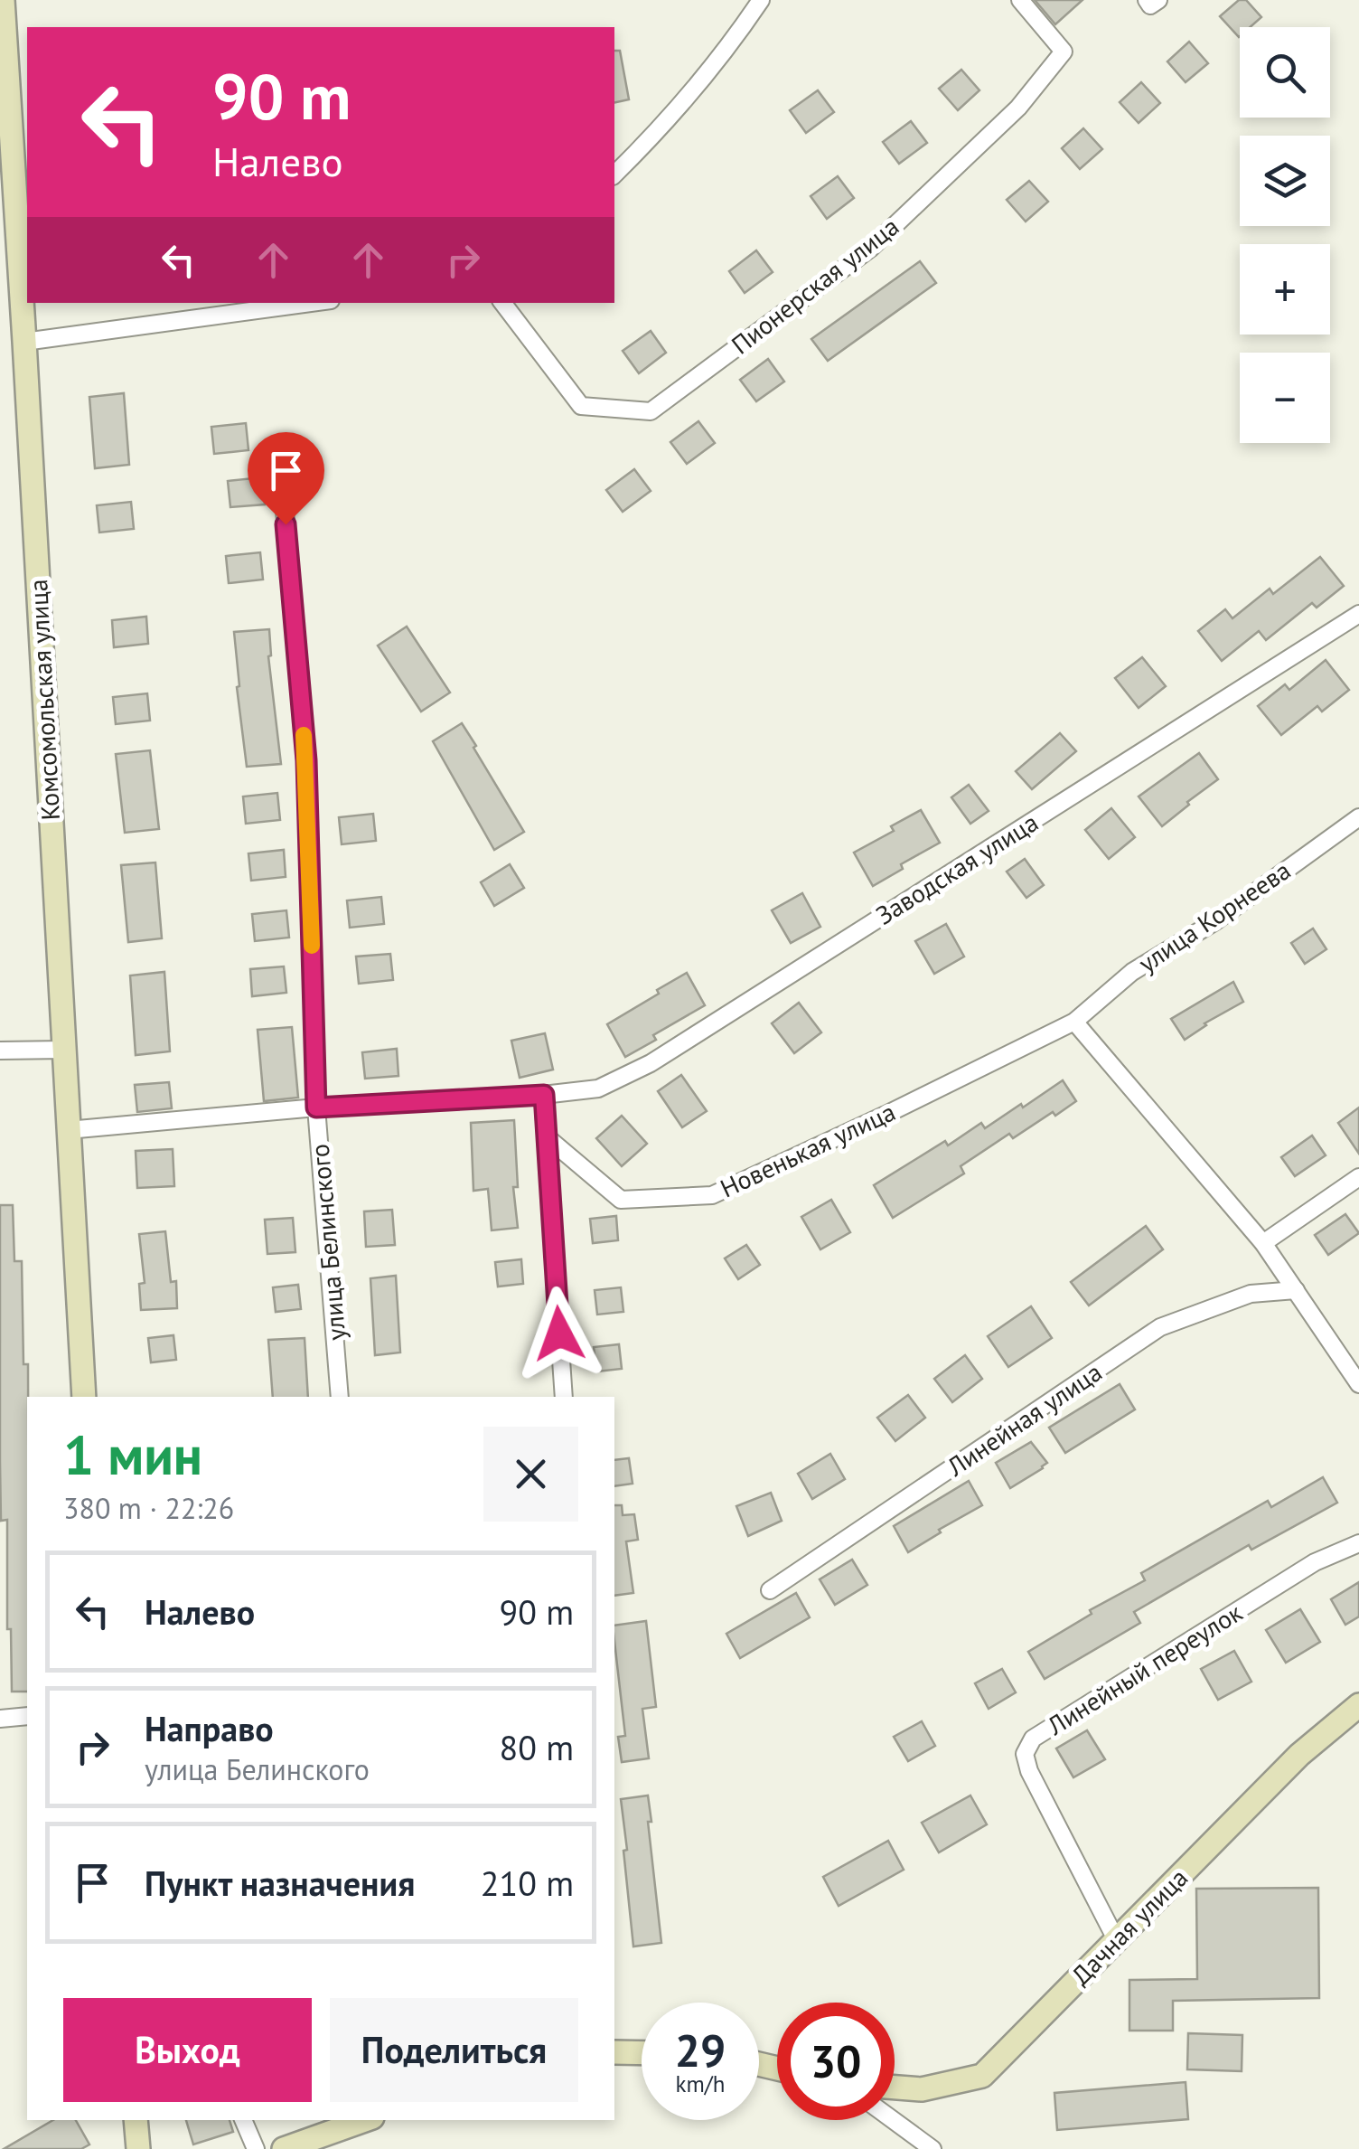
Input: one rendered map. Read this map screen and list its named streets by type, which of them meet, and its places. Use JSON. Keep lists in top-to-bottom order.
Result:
{
  "streets": {
    "street": [
      "Пионерская улица",
      "Комсомольская улица",
      "Заводская улица",
      "улица Корнеева",
      "Новенькая улица",
      "улица Белинского",
      "Линейная улица",
      "Линейный переулок",
      "Дачная улица"
    ]
  },
  "crossings": [
    ["Комсомольская улица", "Заводская улица"],
    ["Заводская улица", "улица Белинского"],
    ["улица Корнеева", "Новенькая улица"],
    ["Линейный переулок", "Дачная улица"]
  ],
  "page": {
    "map_buttons": ["+", "−"],
    "turn": ["90 m", "Налево"],
    "heading": ["1 мин", "380 m · 22:26"],
    "list": [
      {
        "name": "Налево",
        "value": "90 m"
      },
      {
        "name": "Направо",
        "note": "улица Белинского",
        "value": "80 m"
      },
      {
        "name": "Пункт назначения",
        "value": "210 m"
      }
    ],
    "buttons": ["Выход", "Поделиться"],
    "speed": "29 km/h",
    "limit": "30"
  }
}
